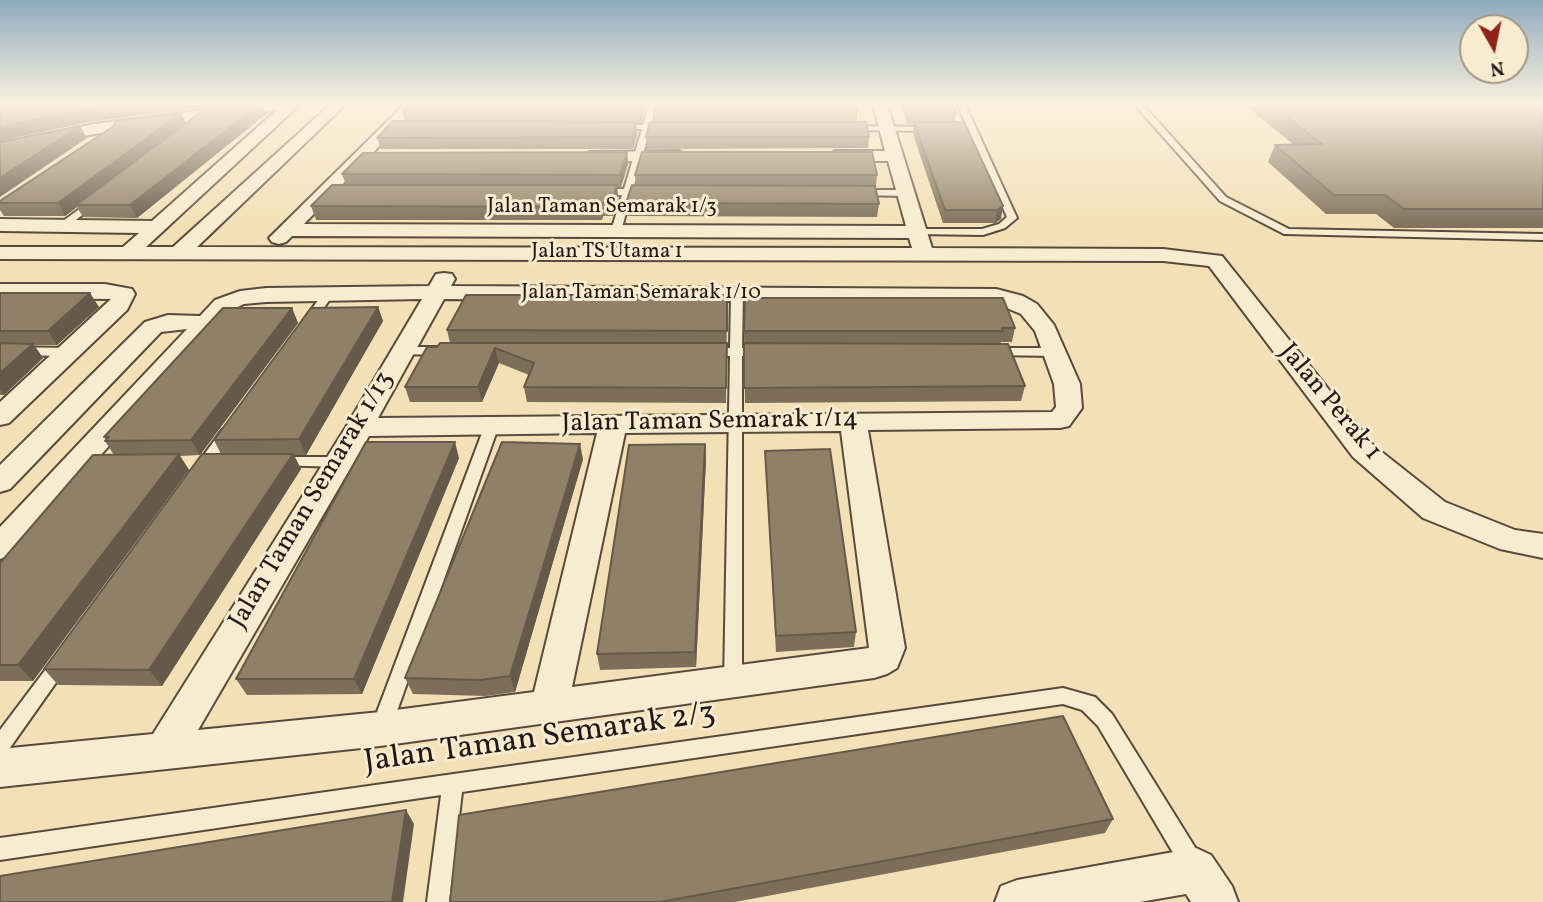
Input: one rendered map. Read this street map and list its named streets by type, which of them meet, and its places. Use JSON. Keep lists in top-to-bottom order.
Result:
{
  "streets": {
    "street": [
      "Jalan Taman Semarak 1/3",
      "Jalan TS Utama 1",
      "Jalan Taman Semarak 1/10",
      "Jalan Perak 1",
      "Jalan Taman Semarak 1/14",
      "Jalan Taman Semarak 1/13"
    ],
    "lane": ["Jalan Taman Semarak 2/3"]
  },
  "crossings": [
    ["Jalan TS Utama 1", "Jalan Perak 1"],
    ["Jalan TS Utama 1", "Jalan Taman Semarak 1/13"],
    ["Jalan Taman Semarak 1/10", "Jalan Taman Semarak 1/14"],
    ["Jalan Taman Semarak 1/10", "Jalan Taman Semarak 1/13"],
    ["Jalan Taman Semarak 1/14", "Jalan Taman Semarak 1/13"]
  ],
  "north": "bottom"
}
